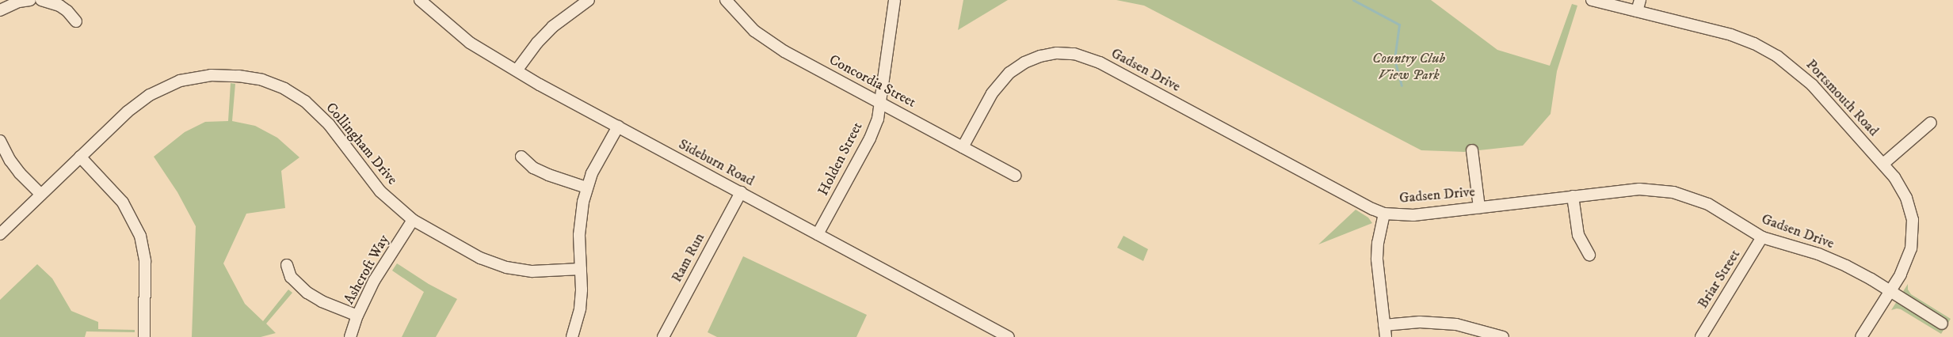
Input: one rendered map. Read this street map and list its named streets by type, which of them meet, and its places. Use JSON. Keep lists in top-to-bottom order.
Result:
{
  "streets": {
    "street": [
      "Gadsen Drive",
      "Concordia Street",
      "Portsmouth Road",
      "Collingham Drive",
      "Holden Street",
      "Sideburn Road",
      "Ram Run",
      "Ashcroft Way",
      "Briar Street"
    ]
  },
  "crossings": [
    ["Gadsen Drive", "Concordia Street"],
    ["Gadsen Drive", "Portsmouth Road"],
    ["Gadsen Drive", "Briar Street"],
    ["Concordia Street", "Holden Street"],
    ["Collingham Drive", "Ashcroft Way"],
    ["Holden Street", "Sideburn Road"],
    ["Sideburn Road", "Ram Run"]
  ],
  "parks": ["Country Club View Park"]
}
